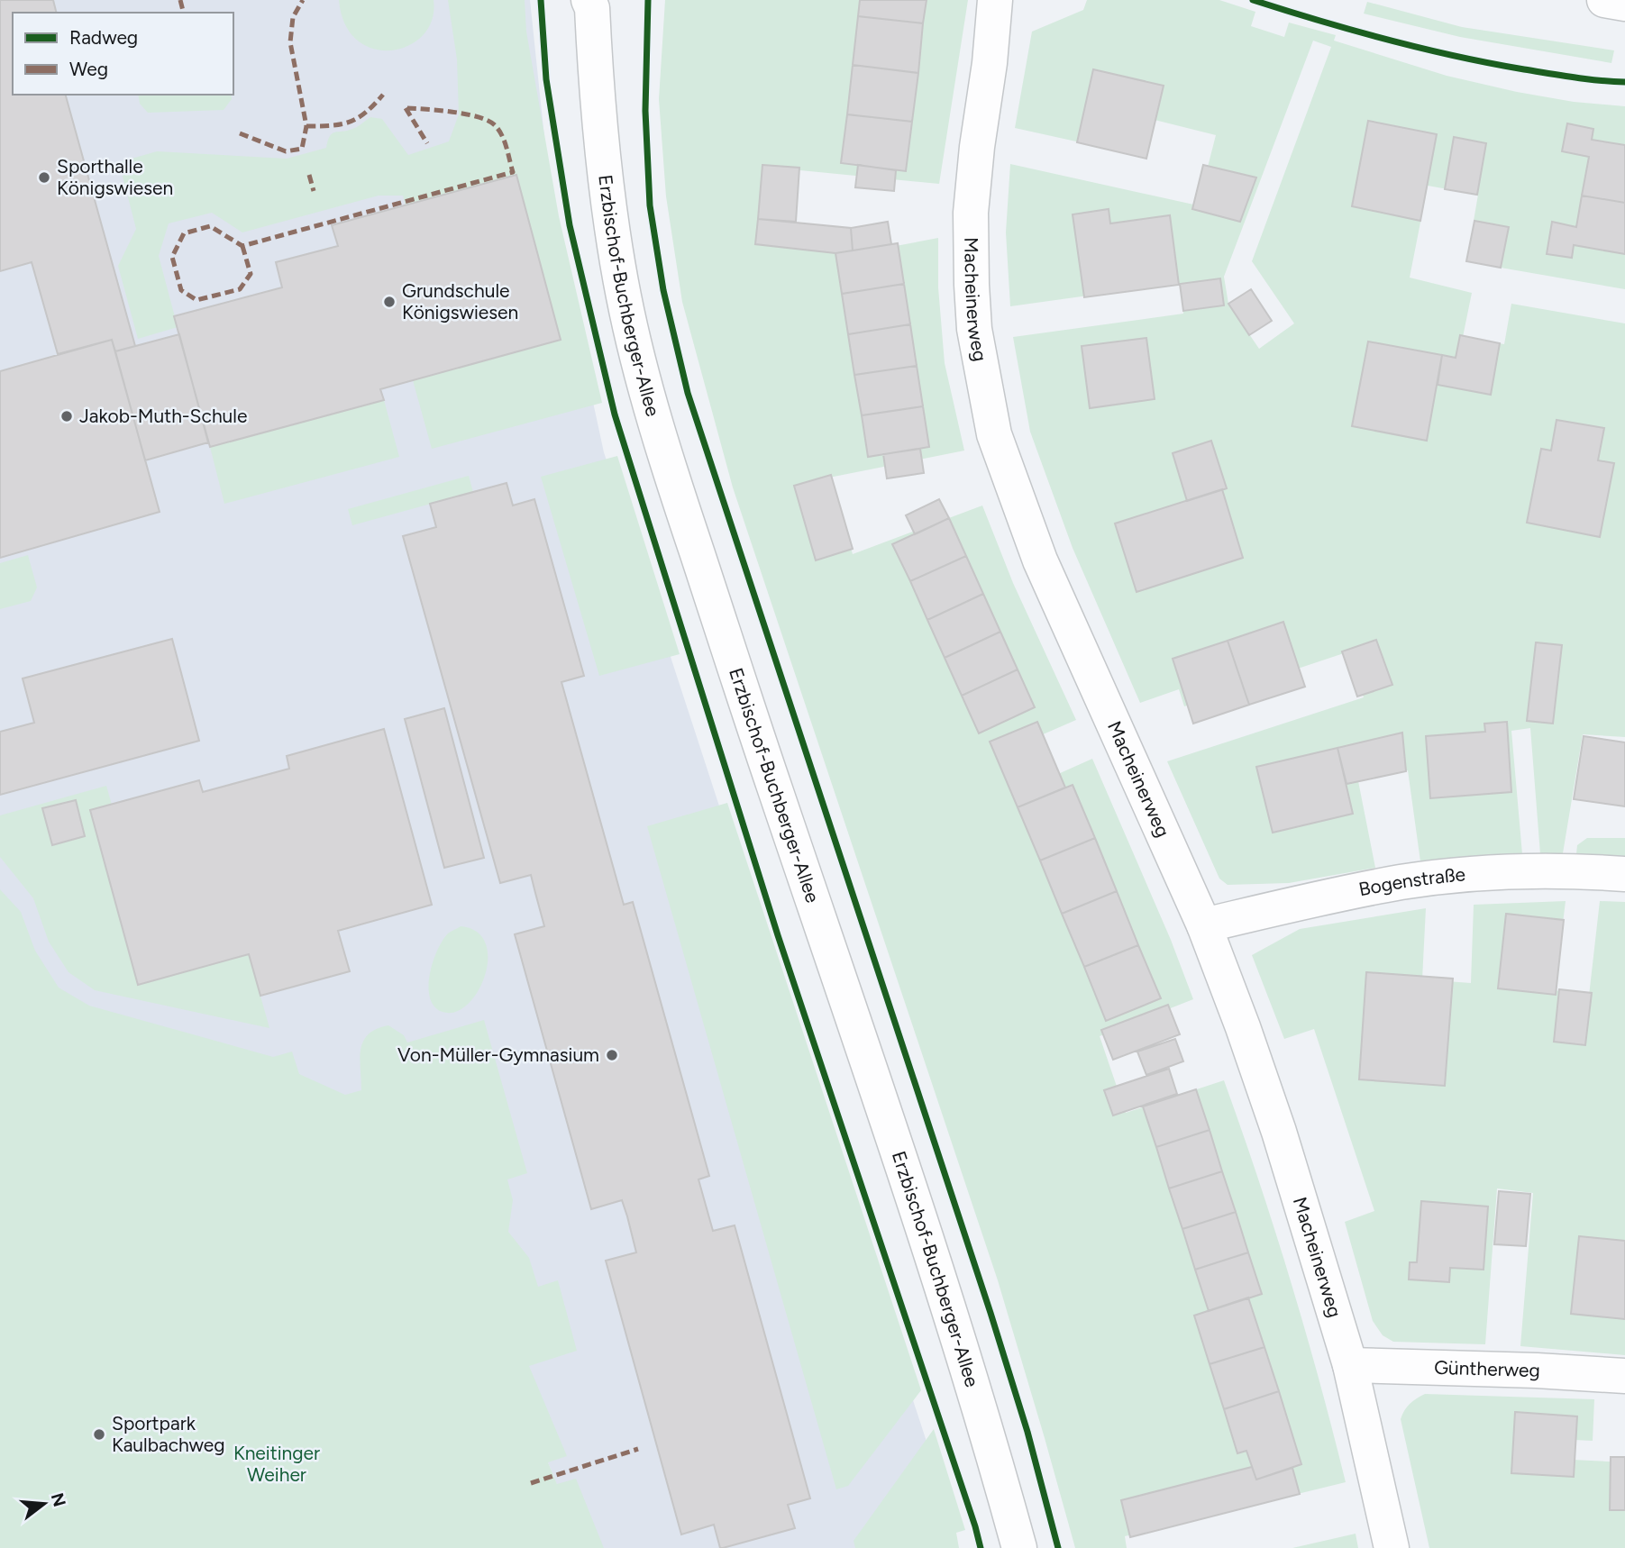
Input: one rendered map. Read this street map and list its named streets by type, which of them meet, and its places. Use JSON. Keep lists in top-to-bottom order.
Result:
{
  "streets": {
    "street": [
      "Erzbischof-Buchberger-Allee",
      "Macheinerweg",
      "Bogenstraße",
      "Güntherweg"
    ]
  },
  "crossings": [
    ["Macheinerweg", "Bogenstraße"],
    ["Macheinerweg", "Güntherweg"]
  ],
  "parks": ["Kneitinger Weiher"],
  "places": [
    "Sporthalle Königswiesen",
    "Grundschule Königswiesen",
    "Jakob-Muth-Schule",
    "Von-Müller-Gymnasium",
    "Sportpark Kaulbachweg"
  ],
  "legend": ["Radweg", "Weg"],
  "north": "right"
}
